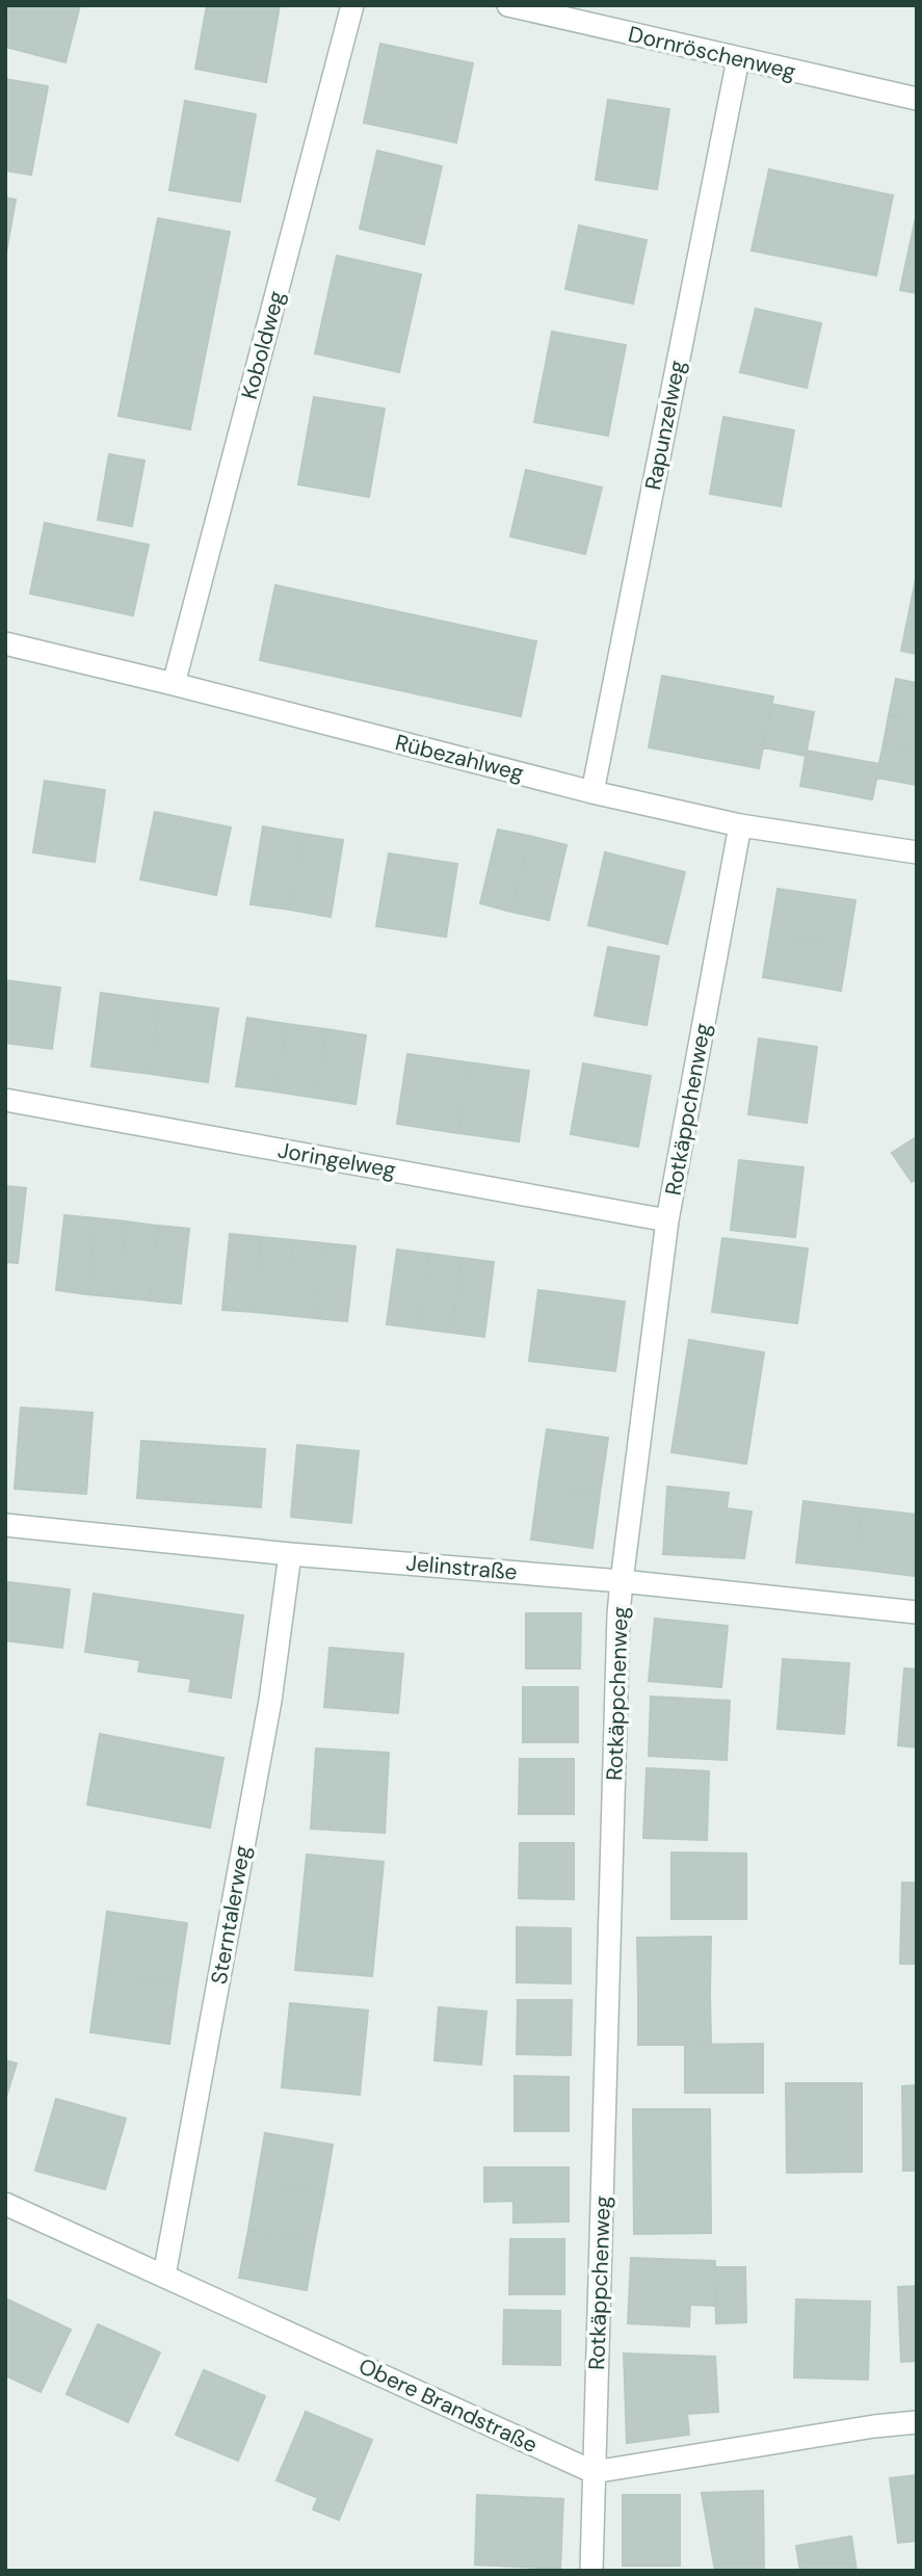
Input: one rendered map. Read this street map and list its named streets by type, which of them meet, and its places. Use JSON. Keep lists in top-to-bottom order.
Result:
{
  "streets": {
    "street": [
      "Dornröschenweg",
      "Koboldweg",
      "Rapunzelweg",
      "Rübezahlweg",
      "Rotkäppchenweg",
      "Joringelweg",
      "Jelinstraße",
      "Sterntalerweg",
      "Obere Brandstraße"
    ]
  },
  "crossings": [
    ["Dornröschenweg", "Rapunzelweg"],
    ["Koboldweg", "Rübezahlweg"],
    ["Rapunzelweg", "Rübezahlweg"],
    ["Rübezahlweg", "Rotkäppchenweg"],
    ["Rotkäppchenweg", "Joringelweg"],
    ["Rotkäppchenweg", "Jelinstraße"],
    ["Rotkäppchenweg", "Obere Brandstraße"],
    ["Jelinstraße", "Sterntalerweg"],
    ["Sterntalerweg", "Obere Brandstraße"]
  ]
}
